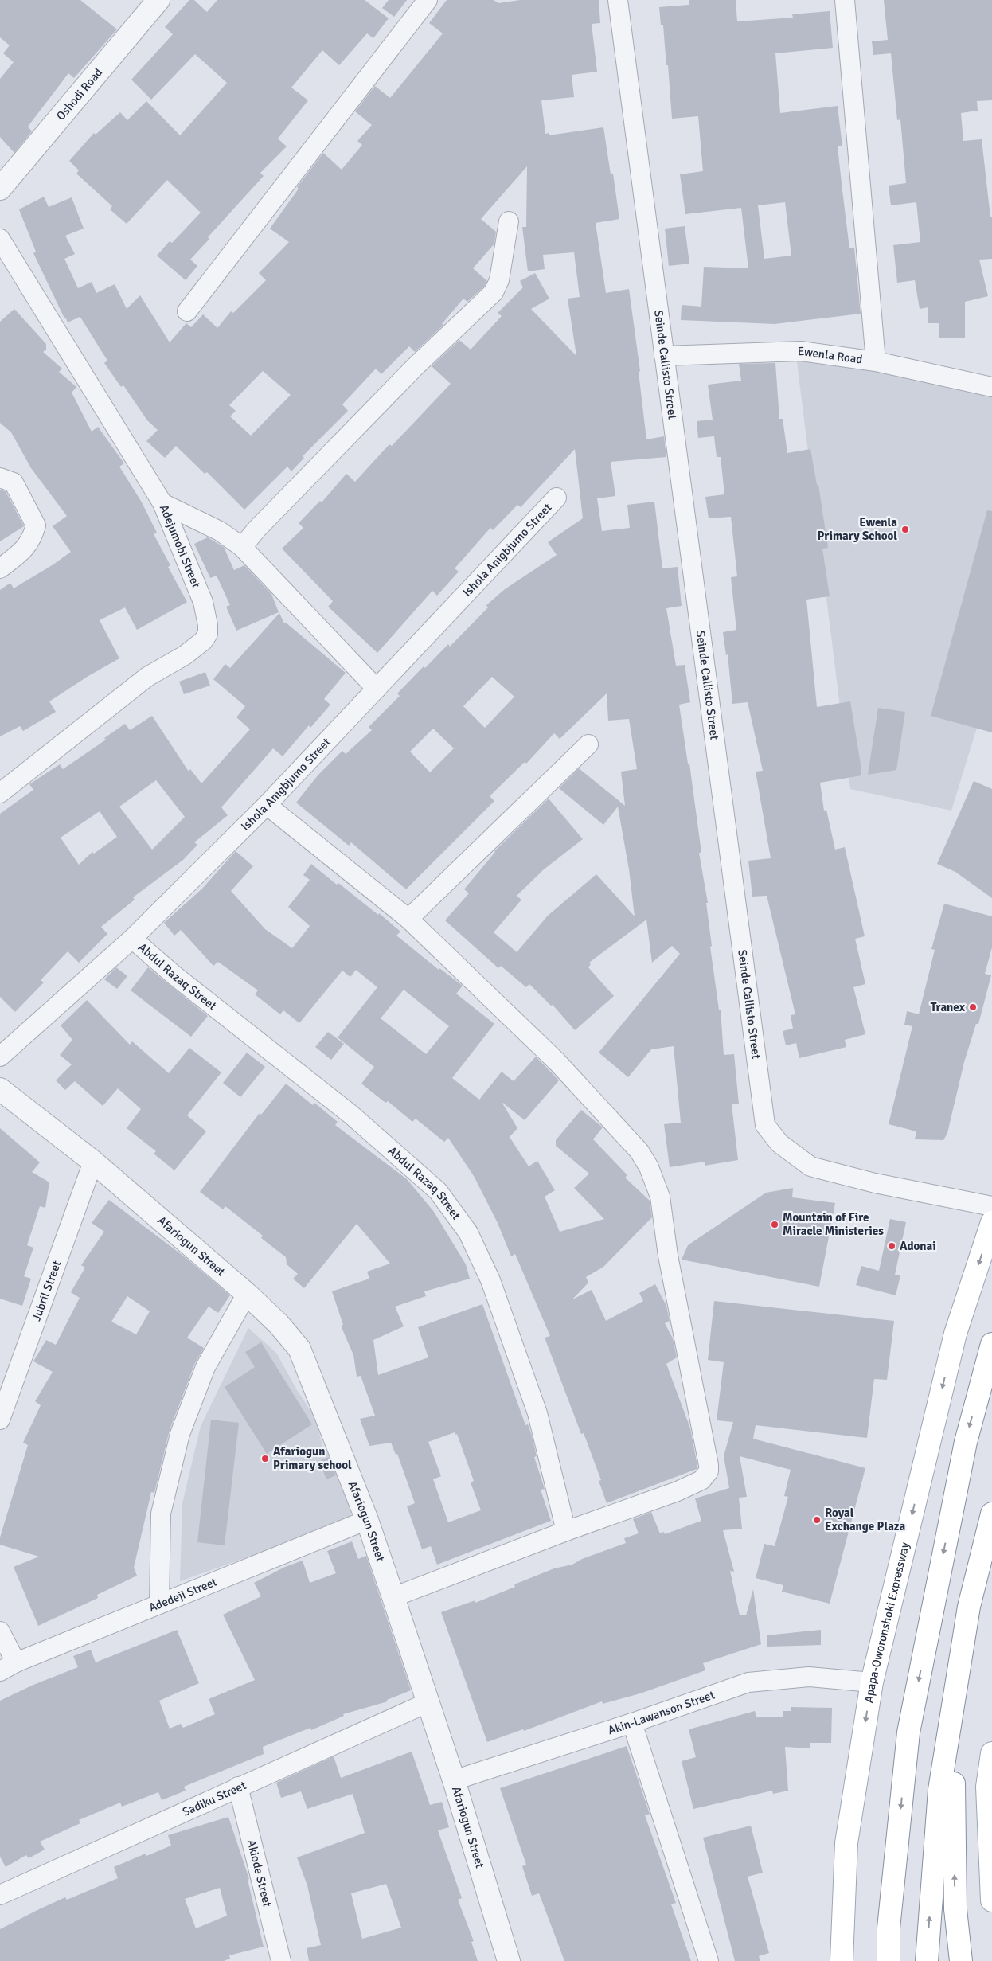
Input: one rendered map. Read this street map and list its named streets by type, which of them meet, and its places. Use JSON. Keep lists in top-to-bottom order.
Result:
{
  "streets": {
    "main road": ["Apapa-Oworonshoki Expressway"],
    "street": [
      "Oshodi Road",
      "Ewenla Road",
      "Seinde Callisto Street",
      "Adejumobi Street",
      "Ishola Anigbjumo Street",
      "Abdul Razaq Street",
      "Afariogun Street",
      "Jubril Street",
      "Adedeji Street",
      "Akin-Lawanson Street",
      "Sadiku Street",
      "Akiode Street"
    ]
  },
  "crossings": [
    ["Ewenla Road", "Seinde Callisto Street"],
    ["Ishola Anigbjumo Street", "Abdul Razaq Street"],
    ["Afariogun Street", "Jubril Street"],
    ["Afariogun Street", "Adedeji Street"],
    ["Afariogun Street", "Akin-Lawanson Street"],
    ["Afariogun Street", "Sadiku Street"],
    ["Apapa-Oworonshoki Expressway", "Akin-Lawanson Street"],
    ["Sadiku Street", "Akiode Street"]
  ],
  "places": [
    "Ewenla Primary School",
    "Tranex",
    "Mountain of Fire Miracle Ministeries",
    "Adonai",
    "Afariogun Primary school",
    "Royal Exchange Plaza"
  ]
}
